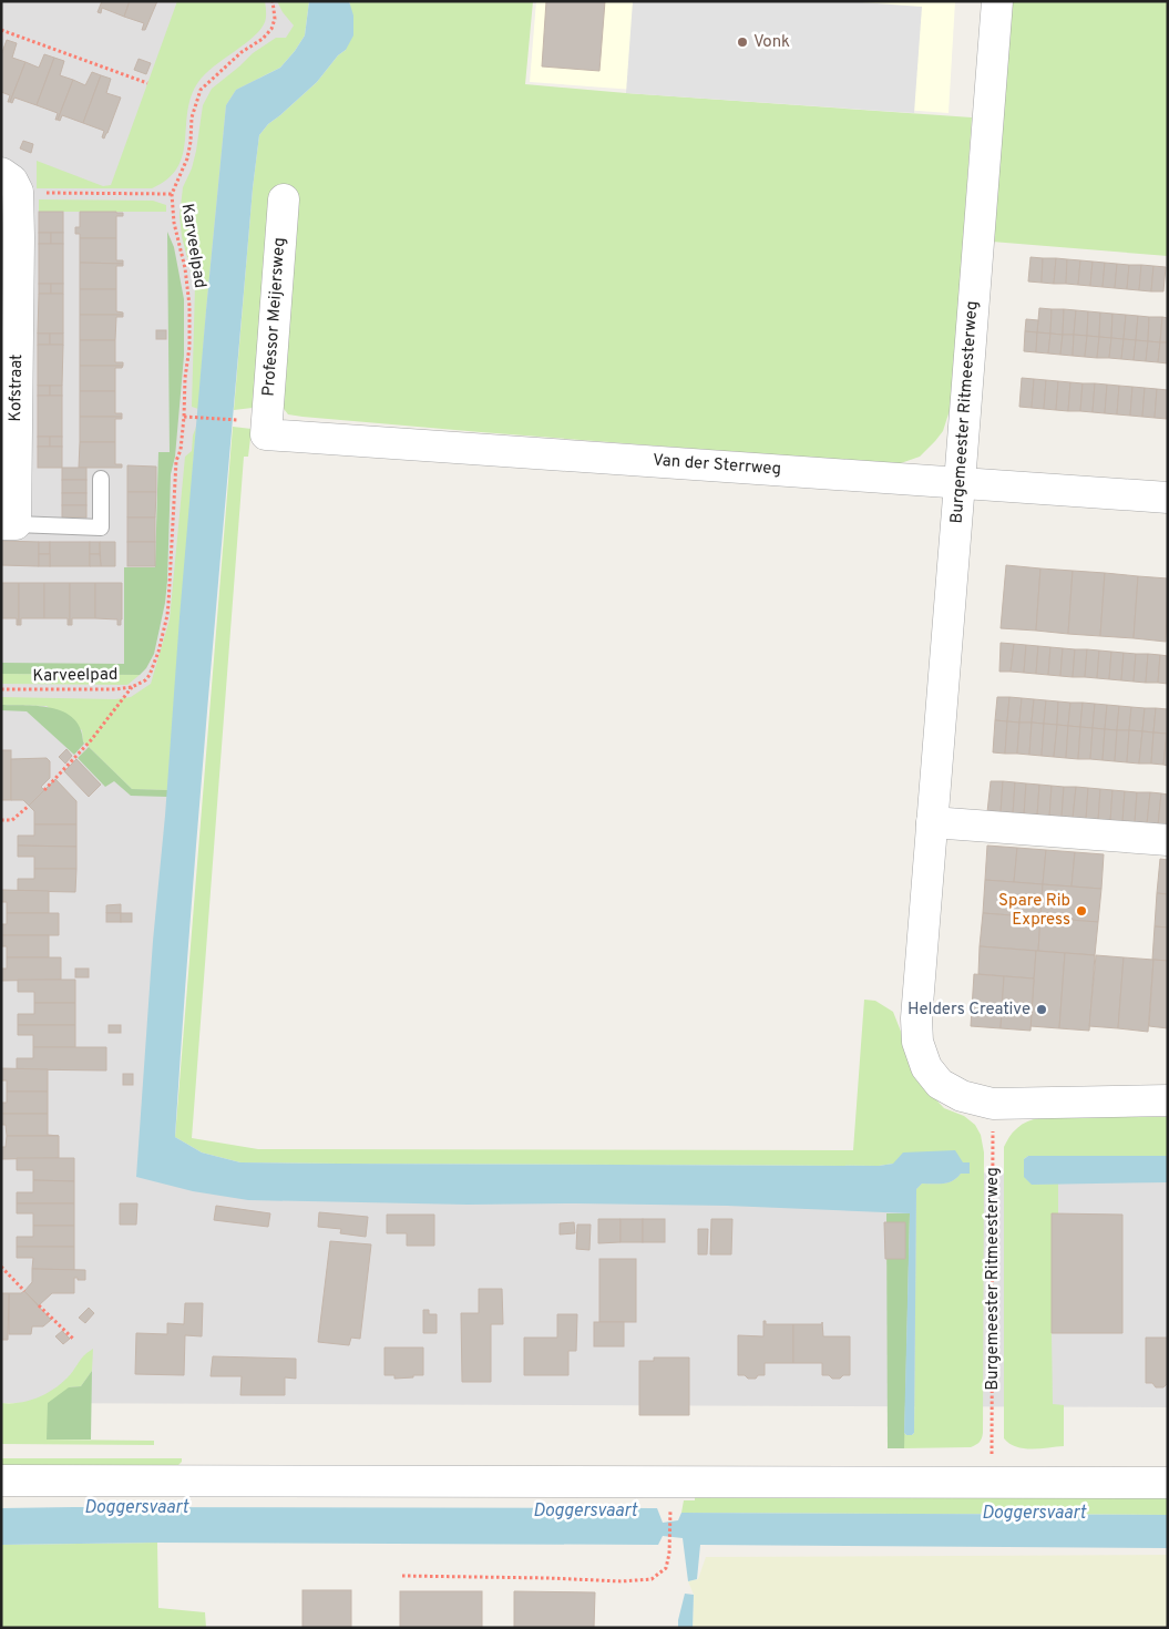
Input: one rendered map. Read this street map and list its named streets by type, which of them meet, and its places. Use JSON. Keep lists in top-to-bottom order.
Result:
{
  "streets": {
    "street": [
      "Professor Meijersweg",
      "Kofstraat",
      "Burgemeester Ritmeesterweg",
      "Van der Sterrweg"
    ],
    "path": ["Karveelpad"]
  },
  "crossings": [
    ["Professor Meijersweg", "Van der Sterrweg"],
    ["Burgemeester Ritmeesterweg", "Van der Sterrweg"]
  ],
  "water": ["Doggersvaart"],
  "places": ["Vonk", "Spare Rib Express", "Helders Creative"]
}
